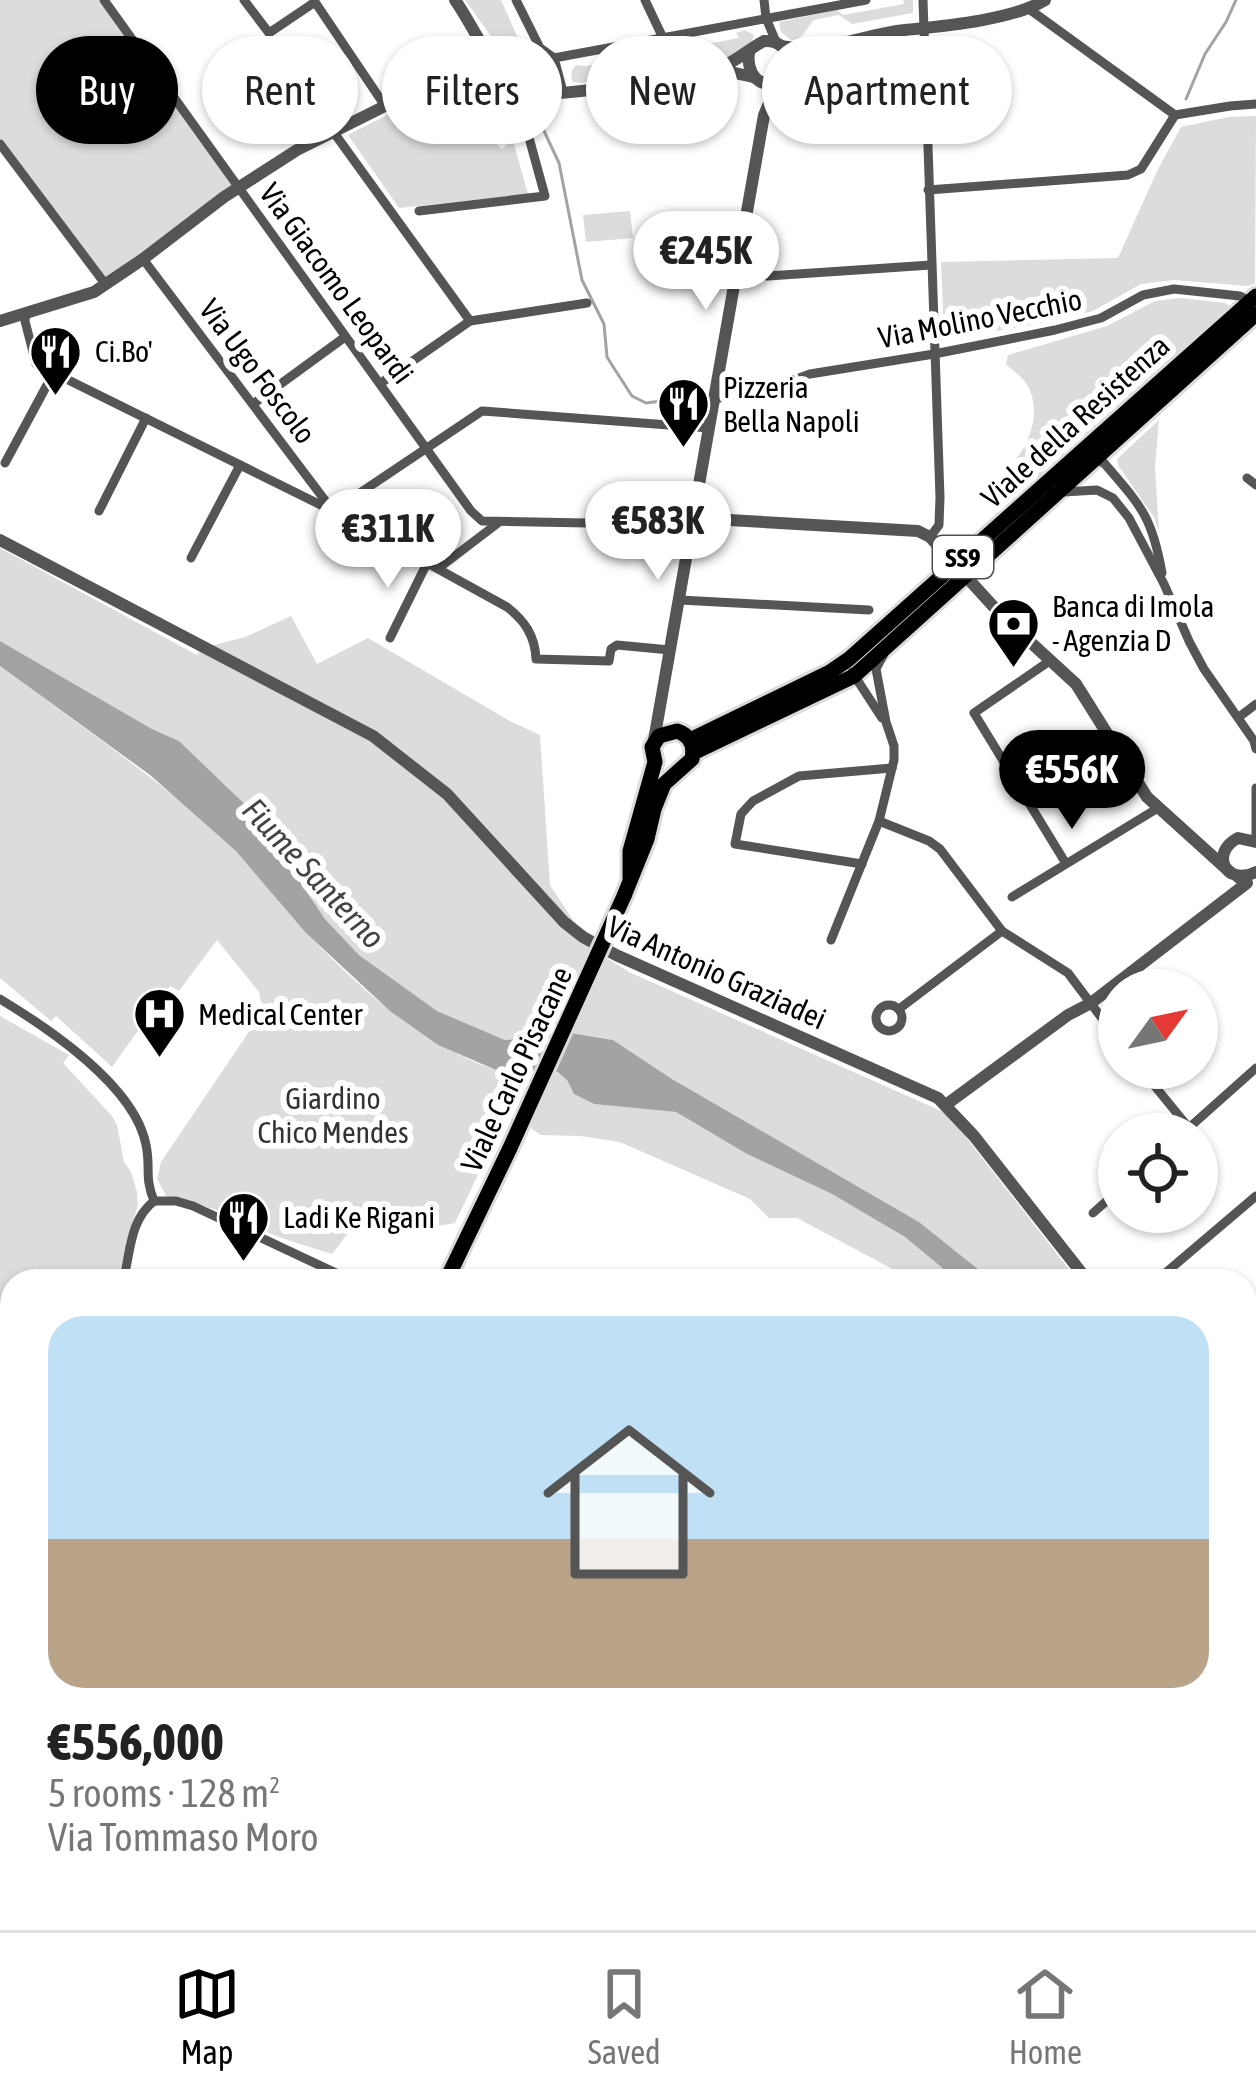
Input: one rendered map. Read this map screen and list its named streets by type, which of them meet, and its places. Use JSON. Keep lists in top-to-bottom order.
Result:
{
  "streets": {
    "main road": ["Viale della Resistenza", "SS9", "Viale Carlo Pisacane"],
    "street": [
      "Via Giacomo Leopardi",
      "Via Molino Vecchio",
      "Via Ugo Foscolo",
      "Via Antonio Graziadei"
    ]
  },
  "crossings": [
    ["Via Molino Vecchio", "Viale della Resistenza"],
    ["Via Molino Vecchio", "Viale Carlo Pisacane"],
    ["Viale della Resistenza", "Viale Carlo Pisacane"]
  ],
  "water": ["Fiume Santerno"],
  "parks": ["Giardino Chico Mendes"],
  "places": {
    "restaurant": ["Ci.Bo'", "Pizzeria Bella Napoli", "Ladi Ke Rigani"],
    "bank": ["Banca di Imola - Agenzia D"],
    "hospital": ["Medical Center"]
  },
  "north": "top right",
  "page": {
    "chip": [
      "Buy",
      "Rent",
      "Filters",
      "New",
      "Apartment"
    ],
    "price": [
      "€245K",
      "€583K",
      "€311K",
      "€556K"
    ],
    "list": [
      {
        "name": "€556,000",
        "note": "5 rooms · 128 m² · Via Tommaso Moro"
      }
    ],
    "tabs": ["Map", "Saved", "Home"]
  }
}
